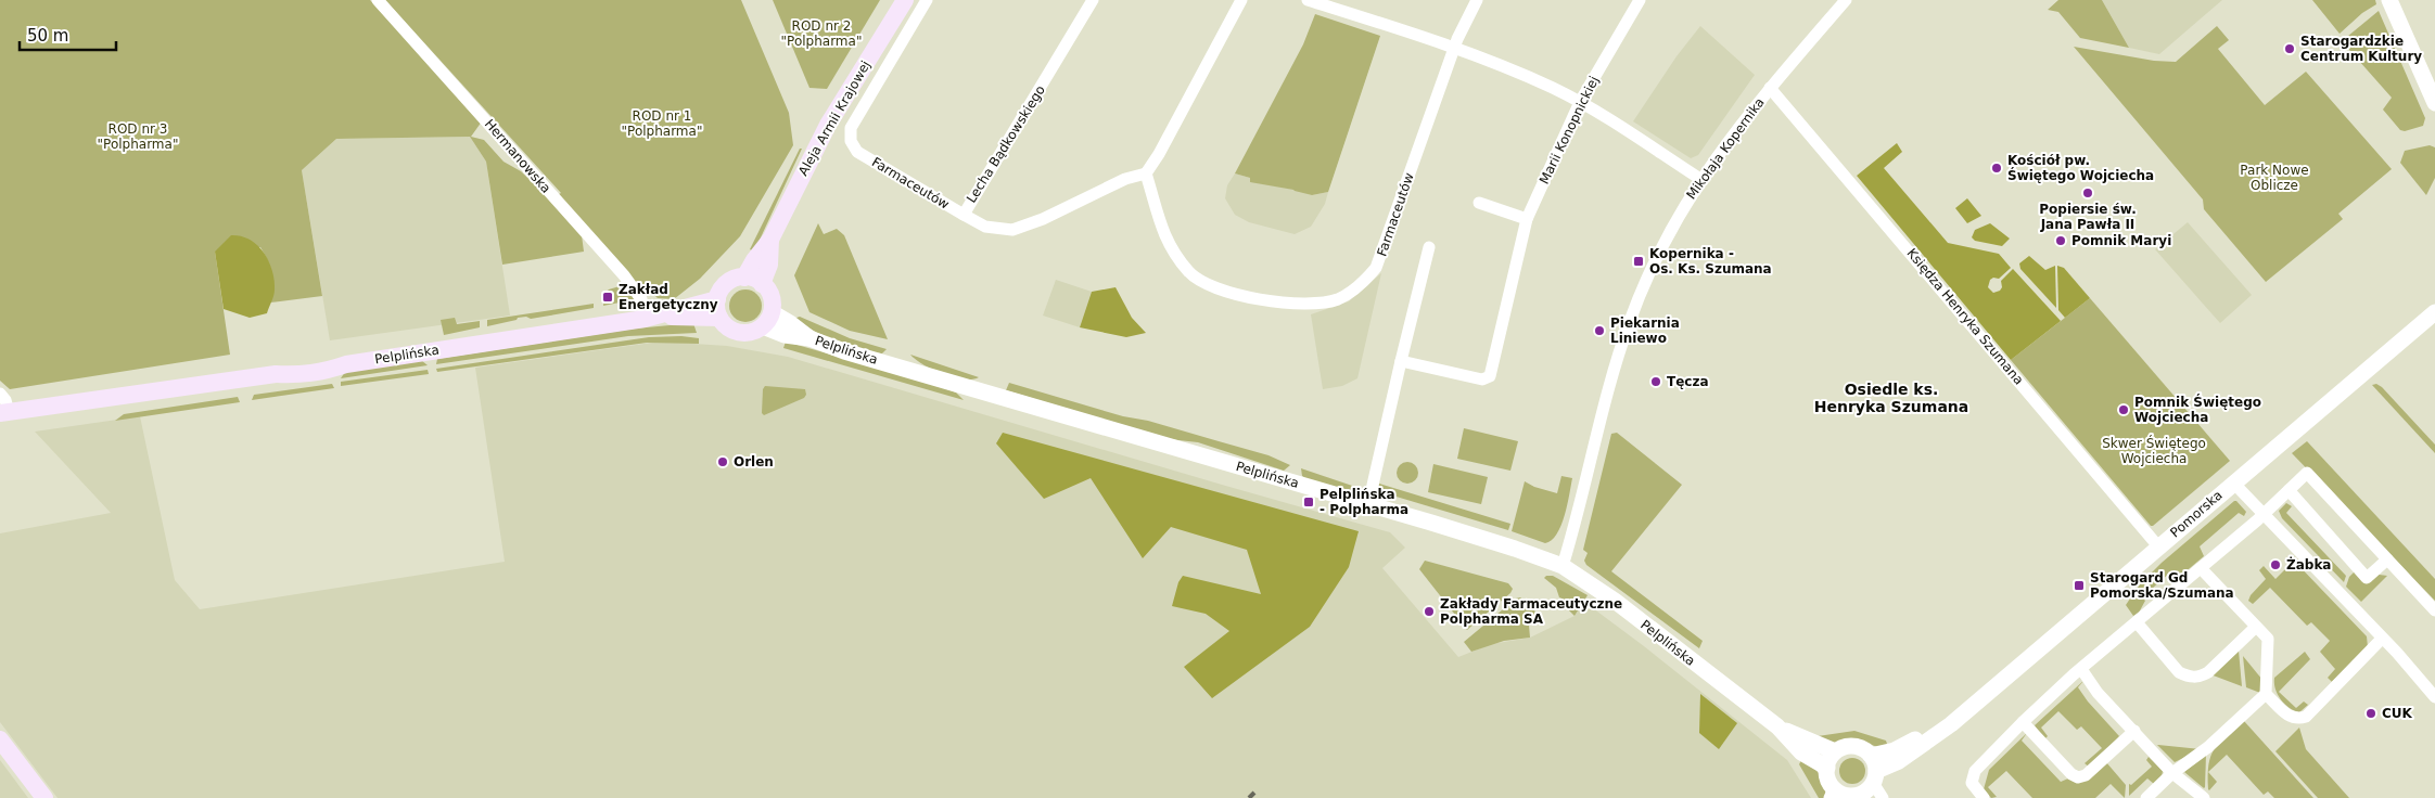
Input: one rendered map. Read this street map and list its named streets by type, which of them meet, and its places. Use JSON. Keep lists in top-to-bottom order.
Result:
{
  "streets": {
    "main road": ["Aleja Armii Krajowej", "Pelplińska"],
    "street": [
      "Marii Konopnickiej",
      "Lecha Bądkowskiego",
      "Mikołaja Kopernika",
      "Hermanowska",
      "Farmaceutów",
      "Księdza Henryka Szumana",
      "Pomorska"
    ]
  },
  "crossings": [
    ["Aleja Armii Krajowej", "Farmaceutów"],
    ["Aleja Armii Krajowej", "Pelplińska"],
    ["Lecha Bądkowskiego", "Farmaceutów"],
    ["Mikołaja Kopernika", "Księdza Henryka Szumana"],
    ["Mikołaja Kopernika", "Pelplińska"],
    ["Hermanowska", "Pelplińska"],
    ["Księdza Henryka Szumana", "Pomorska"],
    ["Pelplińska", "Pomorska"]
  ],
  "districts": ["Osiedle ks. Henryka Szumana"],
  "parks": [
    "ROD nr 2 \"Polpharma\"",
    "ROD nr 1 \"Polpharma\"",
    "ROD nr 3 \"Polpharma\"",
    "Park Nowe Oblicze",
    "Skwer Świętego Wojciecha"
  ],
  "places": {
    "other": [
      "Starogardzkie Centrum Kultury",
      "Kościół pw. Świętego Wojciecha",
      "Popiersie św. Jana Pawła II",
      "Pomnik Maryi",
      "Piekarnia Liniewo",
      "Tęcza",
      "Pomnik Świętego Wojciecha",
      "Orlen",
      "Żabka",
      "Zakłady Farmaceutyczne Polpharma SA",
      "CUK"
    ],
    "transit": [
      "Kopernika - Os. Ks. Szumana",
      "Zakład Energetyczny",
      "Pelplińska - Polpharma",
      "Starogard Gd Pomorska/Szumana"
    ]
  },
  "scale_bar": "50 m"
}
